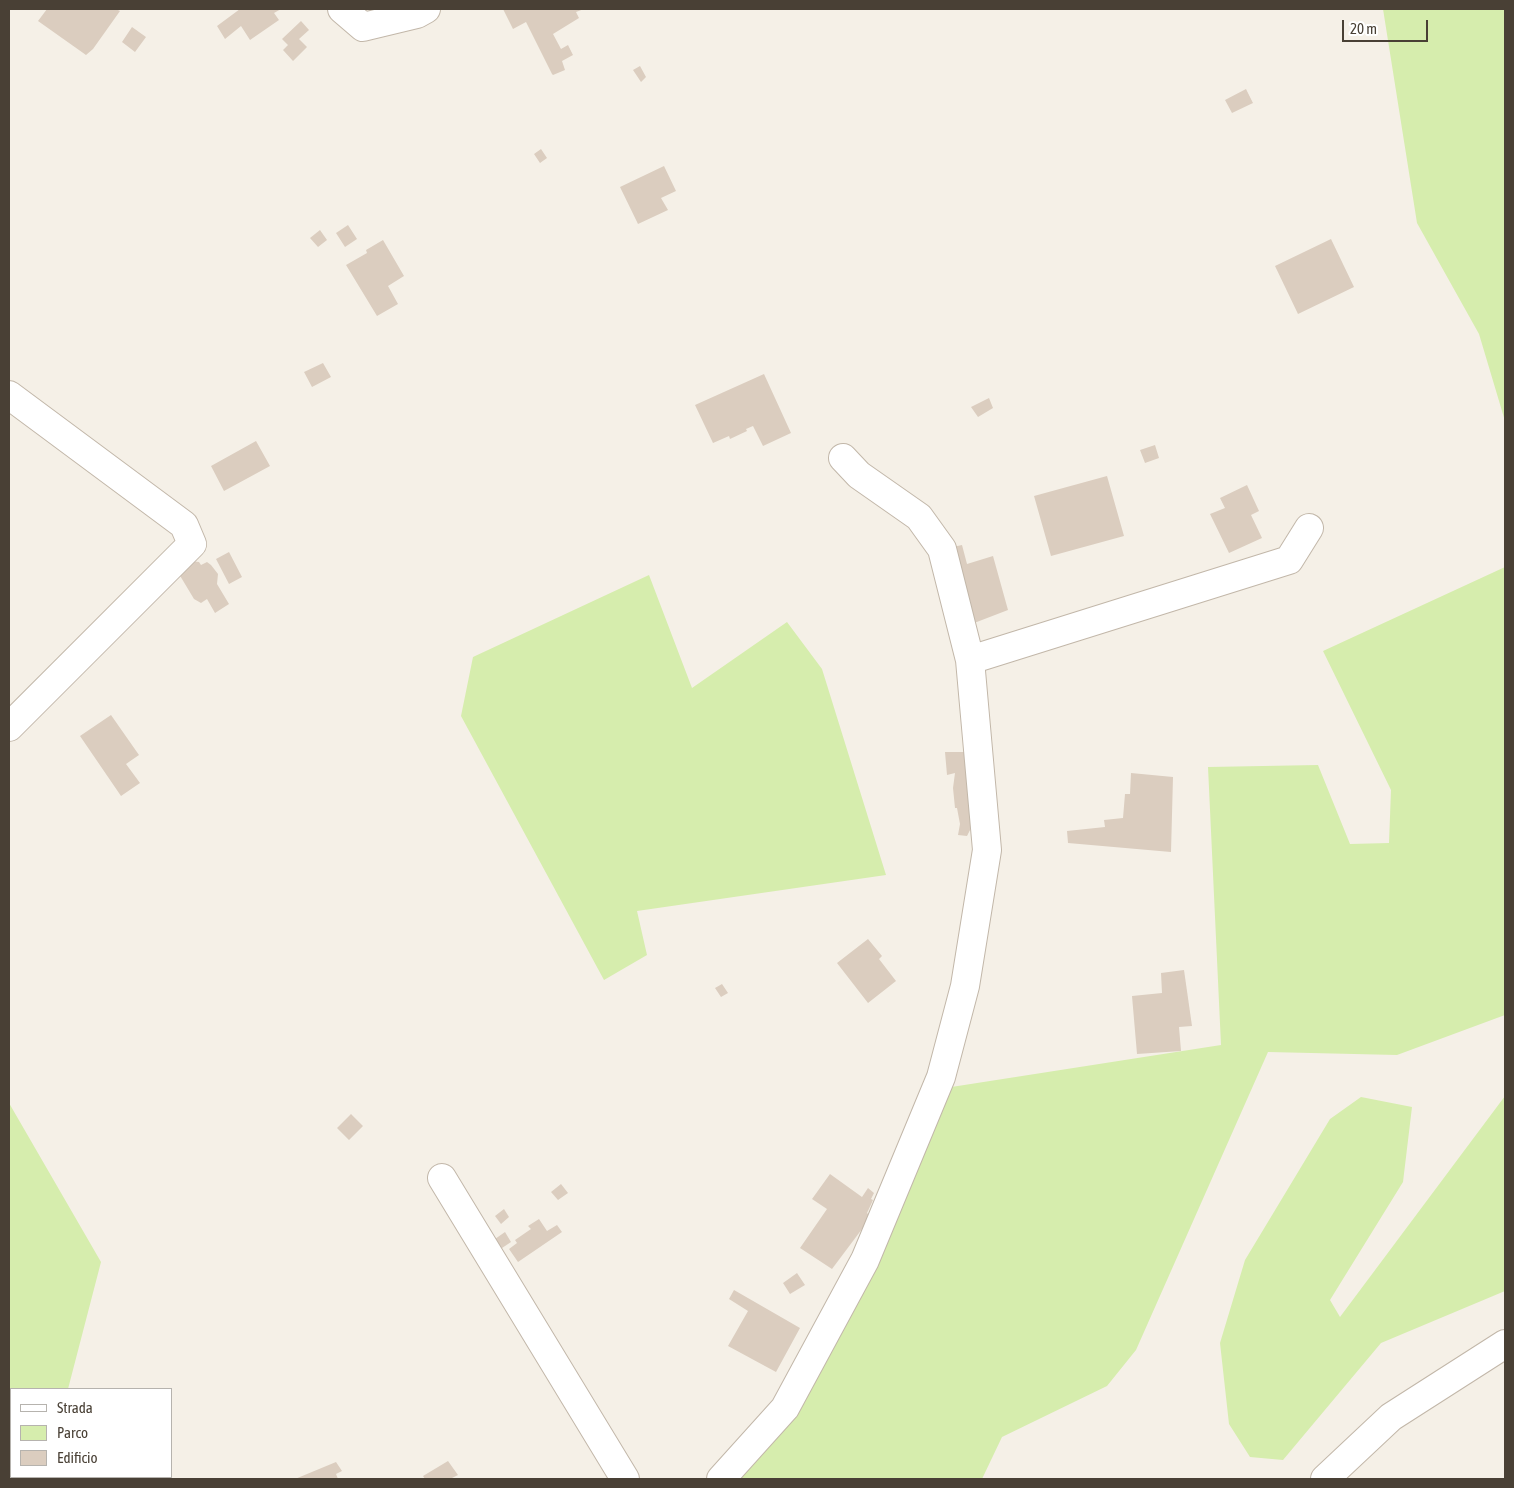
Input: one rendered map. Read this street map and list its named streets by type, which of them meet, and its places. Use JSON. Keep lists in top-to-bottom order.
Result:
{
  "legend": ["Strada", "Parco", "Edificio"],
  "scale_bar": "20 m"
}
